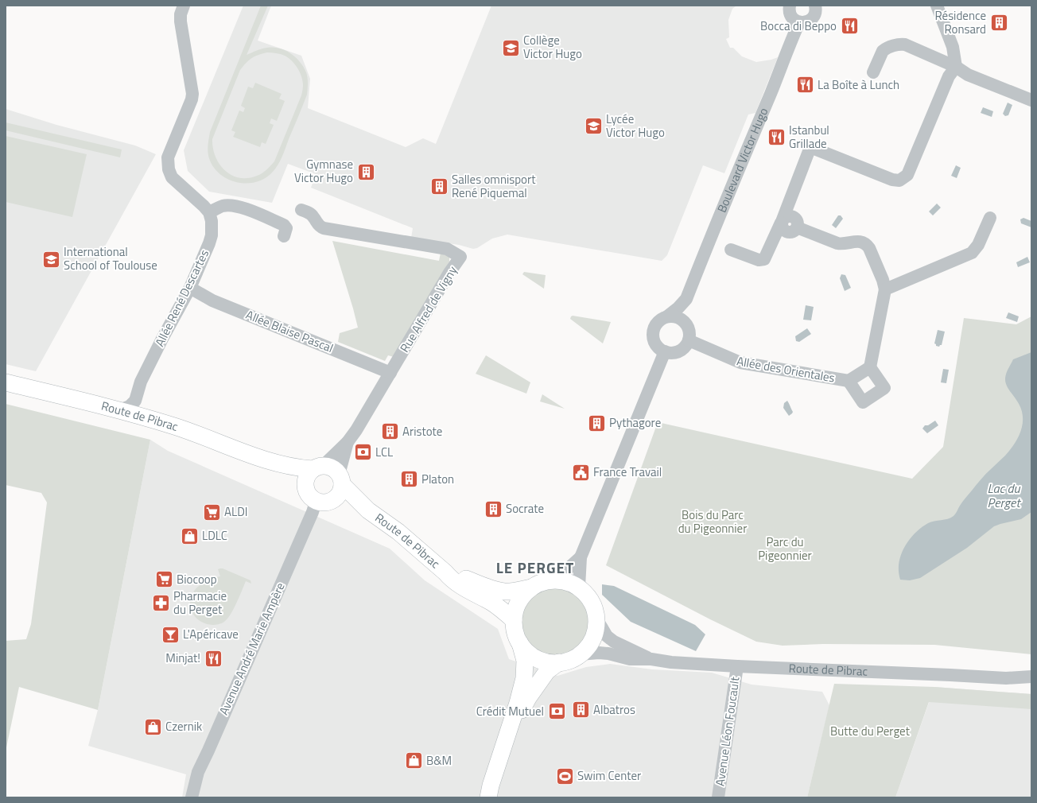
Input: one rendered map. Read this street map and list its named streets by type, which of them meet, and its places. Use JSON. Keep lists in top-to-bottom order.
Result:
{
  "streets": {
    "main road": ["Route de Pibrac"],
    "street": [
      "Boulevard Victor Hugo",
      "Allée René Descartes",
      "Rue Alfred de Vigny",
      "Allée Blaise Pascal",
      "Allée des Orientales",
      "Avenue André Marie Ampère",
      "Avenue Léon Foucault"
    ]
  },
  "crossings": [
    ["Boulevard Victor Hugo", "Allée des Orientales"],
    ["Allée René Descartes", "Allée Blaise Pascal"],
    ["Allée René Descartes", "Route de Pibrac"],
    ["Rue Alfred de Vigny", "Allée Blaise Pascal"],
    ["Rue Alfred de Vigny", "Route de Pibrac"],
    ["Rue Alfred de Vigny", "Avenue André Marie Ampère"],
    ["Route de Pibrac", "Avenue André Marie Ampère"],
    ["Route de Pibrac", "Avenue Léon Foucault"]
  ],
  "districts": ["LE PERGET"],
  "water": ["Lac du Perget"],
  "parks": ["Bois du Parc du Pigeonnier", "Parc du Pigeonnier", "Butte du Perget"],
  "places": {
    "building": [
      "Résidence Ronsard",
      "Gymnase Victor Hugo",
      "Salles omnisport René Piquemal",
      "Pythagore",
      "Aristote",
      "Platon",
      "Socrate",
      "Albatros"
    ],
    "restaurant": [
      "Bocca di Beppo",
      "La Boîte à Lunch",
      "Istanbul Grillade",
      "Minjat!"
    ],
    "school or university": ["Collège Victor Hugo", "Lycée Victor Hugo", "International School of Toulouse"],
    "bank": ["LCL", "Crédit Mutuel"],
    "public building": ["France Travail"],
    "supermarket": ["ALDI", "Biocoop"],
    "shop": ["LDLC", "Czernik", "B&M"],
    "pharmacy": ["Pharmacie du Perget"],
    "bar": ["L'Apéricave"],
    "sports": ["Swim Center"]
  }
}
